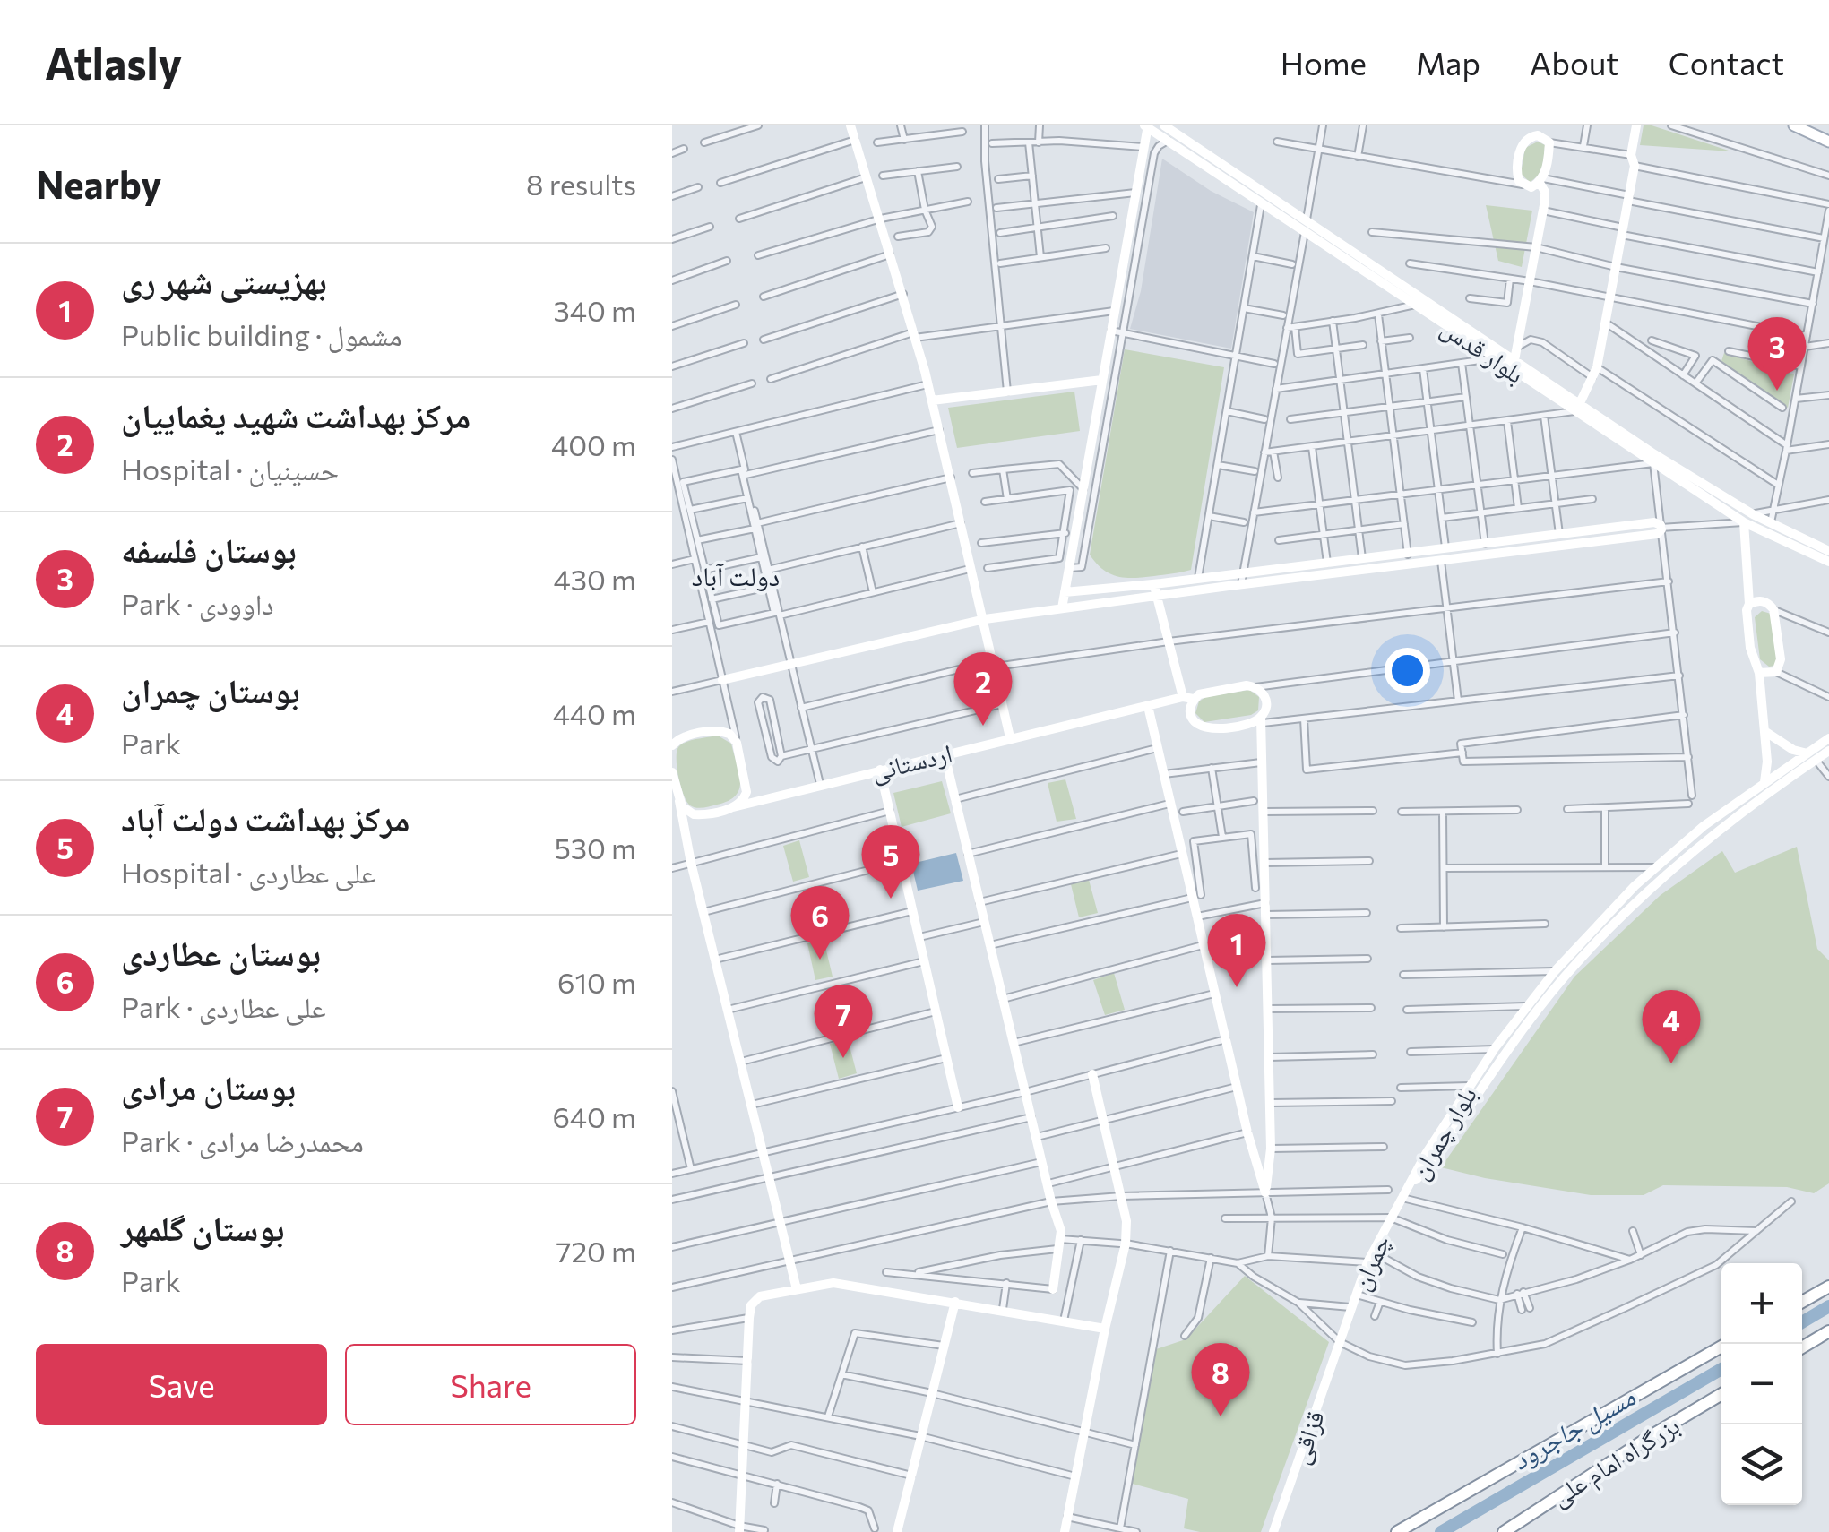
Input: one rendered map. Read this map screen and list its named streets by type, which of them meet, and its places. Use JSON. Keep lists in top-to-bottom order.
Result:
{
  "streets": {
    "highway": ["بزرگراه امام علی"],
    "street": [
      "بلوار قدس",
      "اردستانی",
      "بلوار چمران",
      "چمران",
      "قزاقی"
    ]
  },
  "crossings": [
    ["بلوار چمران", "چمران"],
    ["چمران", "قزاقی"]
  ],
  "districts": ["دولت آباد"],
  "water": ["مسیل جاجرود"],
  "page": {
    "header": "Atlasly",
    "nav": [
      "Home",
      "Map",
      "About",
      "Contact"
    ],
    "heading": ["Nearby", "8 results"],
    "list": [
      {
        "mark": "1",
        "name": "بهزیستی شهر ری",
        "note": "Public building · مشمول",
        "value": "340 m"
      },
      {
        "mark": "2",
        "name": "مرکز بهداشت شهید یغماییان",
        "note": "Hospital · حسینیان",
        "value": "400 m"
      },
      {
        "mark": "3",
        "name": "بوستان فلسفه",
        "note": "Park · داوودی",
        "value": "430 m"
      },
      {
        "mark": "4",
        "name": "بوستان چمران",
        "note": "Park",
        "value": "440 m"
      },
      {
        "mark": "5",
        "name": "مرکز بهداشت دولت آباد",
        "note": "Hospital · علی عطاردی",
        "value": "530 m"
      },
      {
        "mark": "6",
        "name": "بوستان عطاردی",
        "note": "Park · علی عطاردی",
        "value": "610 m"
      },
      {
        "mark": "7",
        "name": "بوستان مرادی",
        "note": "Park · محمدرضا مرادی",
        "value": "640 m"
      },
      {
        "mark": "8",
        "name": "بوستان گلمهر",
        "note": "Park",
        "value": "720 m"
      }
    ],
    "pins": [
      "3",
      "2",
      "5",
      "6",
      "1",
      "7",
      "4",
      "8"
    ],
    "map_buttons": ["+", "−"],
    "buttons": ["Save", "Share"]
  }
}
